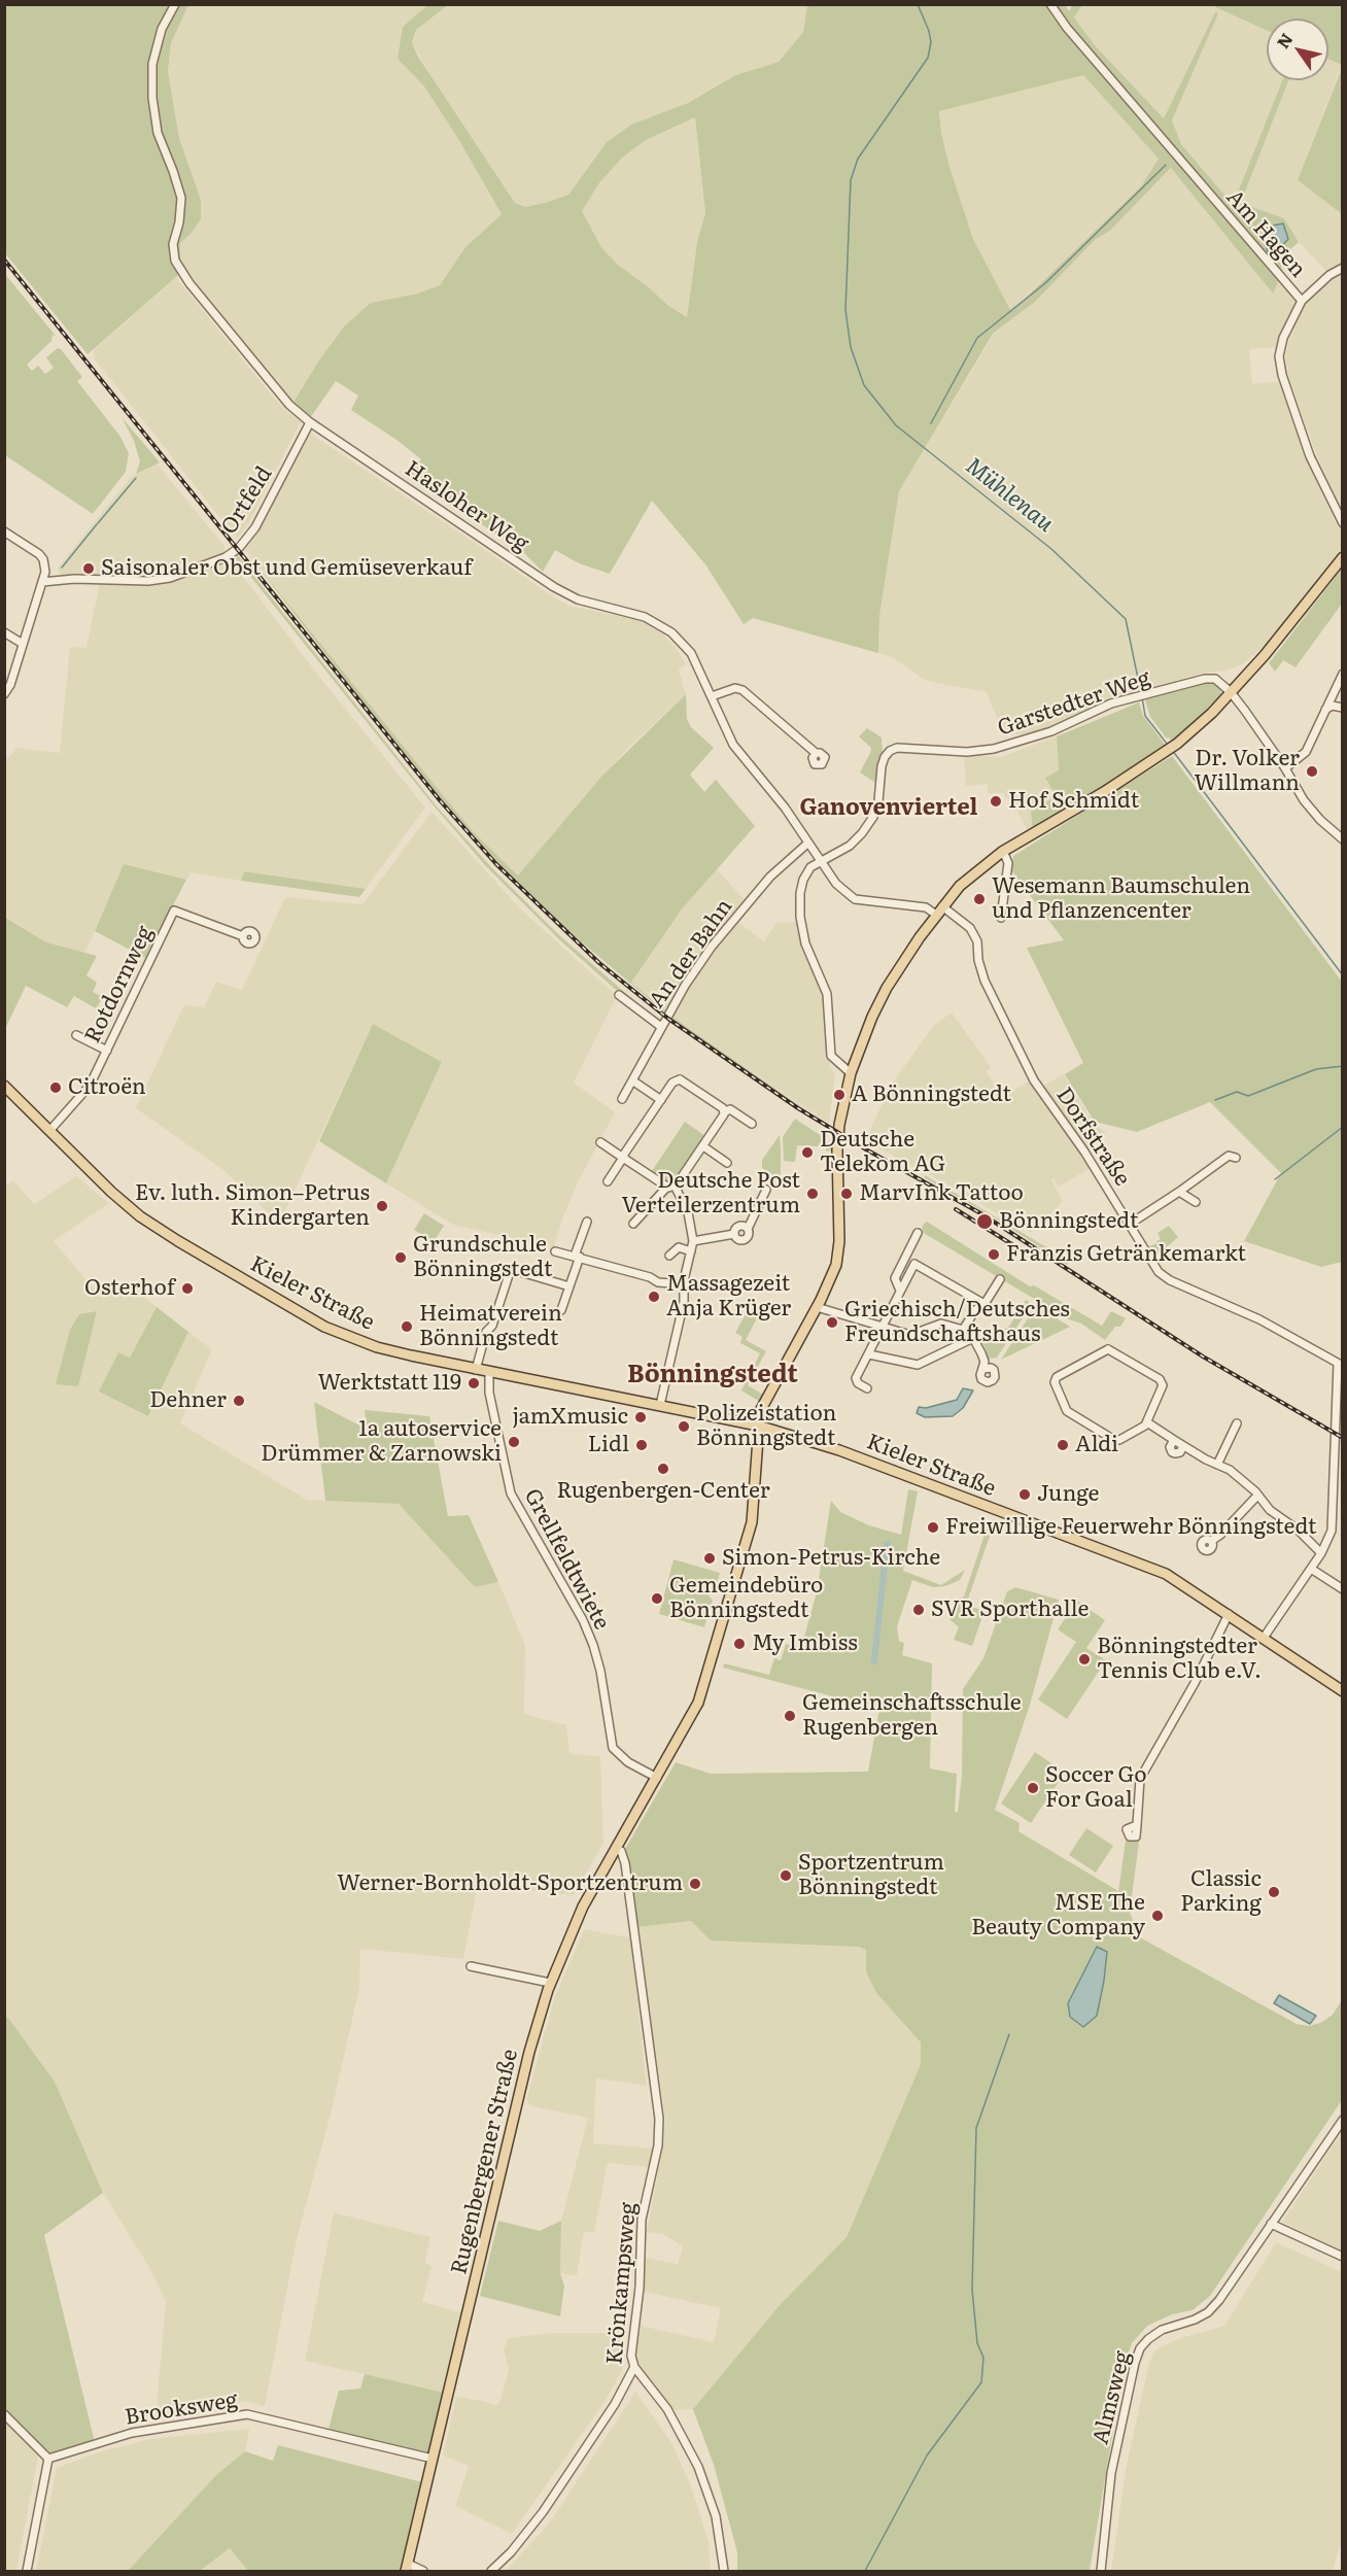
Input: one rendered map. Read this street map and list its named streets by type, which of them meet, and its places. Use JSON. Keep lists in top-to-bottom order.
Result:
{
  "streets": {
    "main road": ["Kieler Straße", "Rugenbergener Straße"],
    "street": [
      "Am Hagen",
      "Ortfeld",
      "Hasloher Weg",
      "Garstedter Weg",
      "An der Bahn",
      "Rotdornweg",
      "Dorfstraße",
      "Grellfeldtwiete",
      "Krönkampsweg",
      "Almsweg",
      "Brooksweg"
    ]
  },
  "crossings": [
    ["Ortfeld", "Hasloher Weg"],
    ["Hasloher Weg", "Garstedter Weg"],
    ["Hasloher Weg", "An der Bahn"],
    ["Hasloher Weg", "Dorfstraße"],
    ["Hasloher Weg", "Rugenbergener Straße"],
    ["Garstedter Weg", "Rugenbergener Straße"],
    ["Rotdornweg", "Kieler Straße"],
    ["Dorfstraße", "Rugenbergener Straße"],
    ["Kieler Straße", "Grellfeldtwiete"],
    ["Kieler Straße", "Rugenbergener Straße"],
    ["Grellfeldtwiete", "Rugenbergener Straße"],
    ["Rugenbergener Straße", "Krönkampsweg"],
    ["Rugenbergener Straße", "Brooksweg"]
  ],
  "districts": ["Ganovenviertel", "Bönningstedt"],
  "water": ["Mühlenau"],
  "places": [
    "Saisonaler Obst und Gemüseverkauf",
    "Dr. Volker Willmann",
    "Hof Schmidt",
    "Wesemann Baumschulen und Pflanzencenter",
    "Citroën",
    "A Bönningstedt",
    "Deutsche Telekom AG",
    "Deutsche Post Verteilerzentrum",
    "MarvInk Tattoo",
    "Ev. luth. Simon–Petrus Kindergarten",
    "Bönningstedt",
    "Franzis Getränkemarkt",
    "Grundschule Bönningstedt",
    "Osterhof",
    "Massagezeit Anja Krüger",
    "Griechisch/Deutsches Freundschaftshaus",
    "Heimatverein Bönningstedt",
    "Werktstatt 119",
    "Dehner",
    "jamXmusic",
    "Polizeistation Bönningstedt",
    "1a autoservice Drümmer & Zarnowski",
    "Lidl",
    "Aldi",
    "Rugenbergen-Center",
    "Junge",
    "Freiwillige Feuerwehr Bönningstedt",
    "Simon-Petrus-Kirche",
    "Gemeindebüro Bönningstedt",
    "SVR Sporthalle",
    "My Imbiss",
    "Bönningstedter Tennis Club e.V.",
    "Gemeinschaftsschule Rugenbergen",
    "Soccer Go For Goal",
    "Sportzentrum Bönningstedt",
    "Werner-Bornholdt-Sportzentrum",
    "Classic Parking",
    "MSE The Beauty Company"
  ],
  "north": "top left"
}
